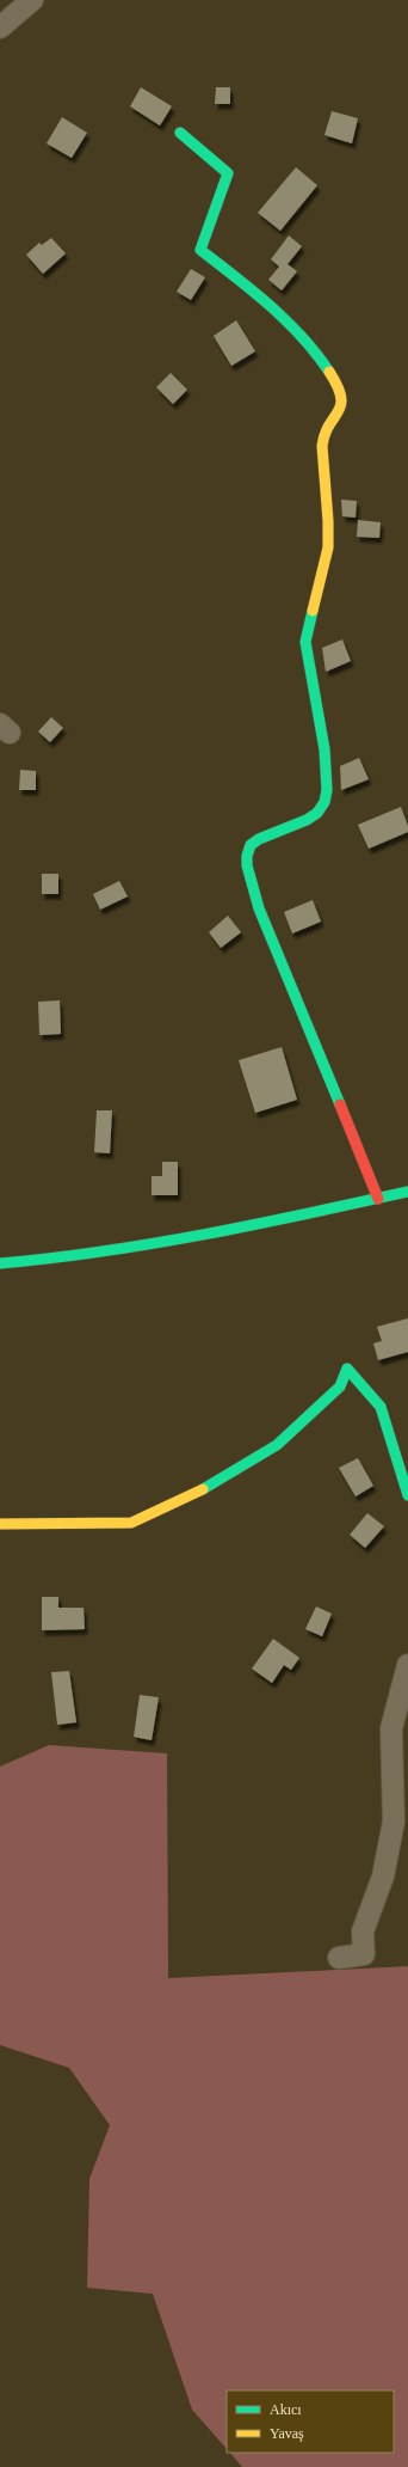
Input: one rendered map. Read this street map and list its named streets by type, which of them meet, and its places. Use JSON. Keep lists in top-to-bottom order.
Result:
{
  "legend": ["Akıcı", "Yavaş"]
}
